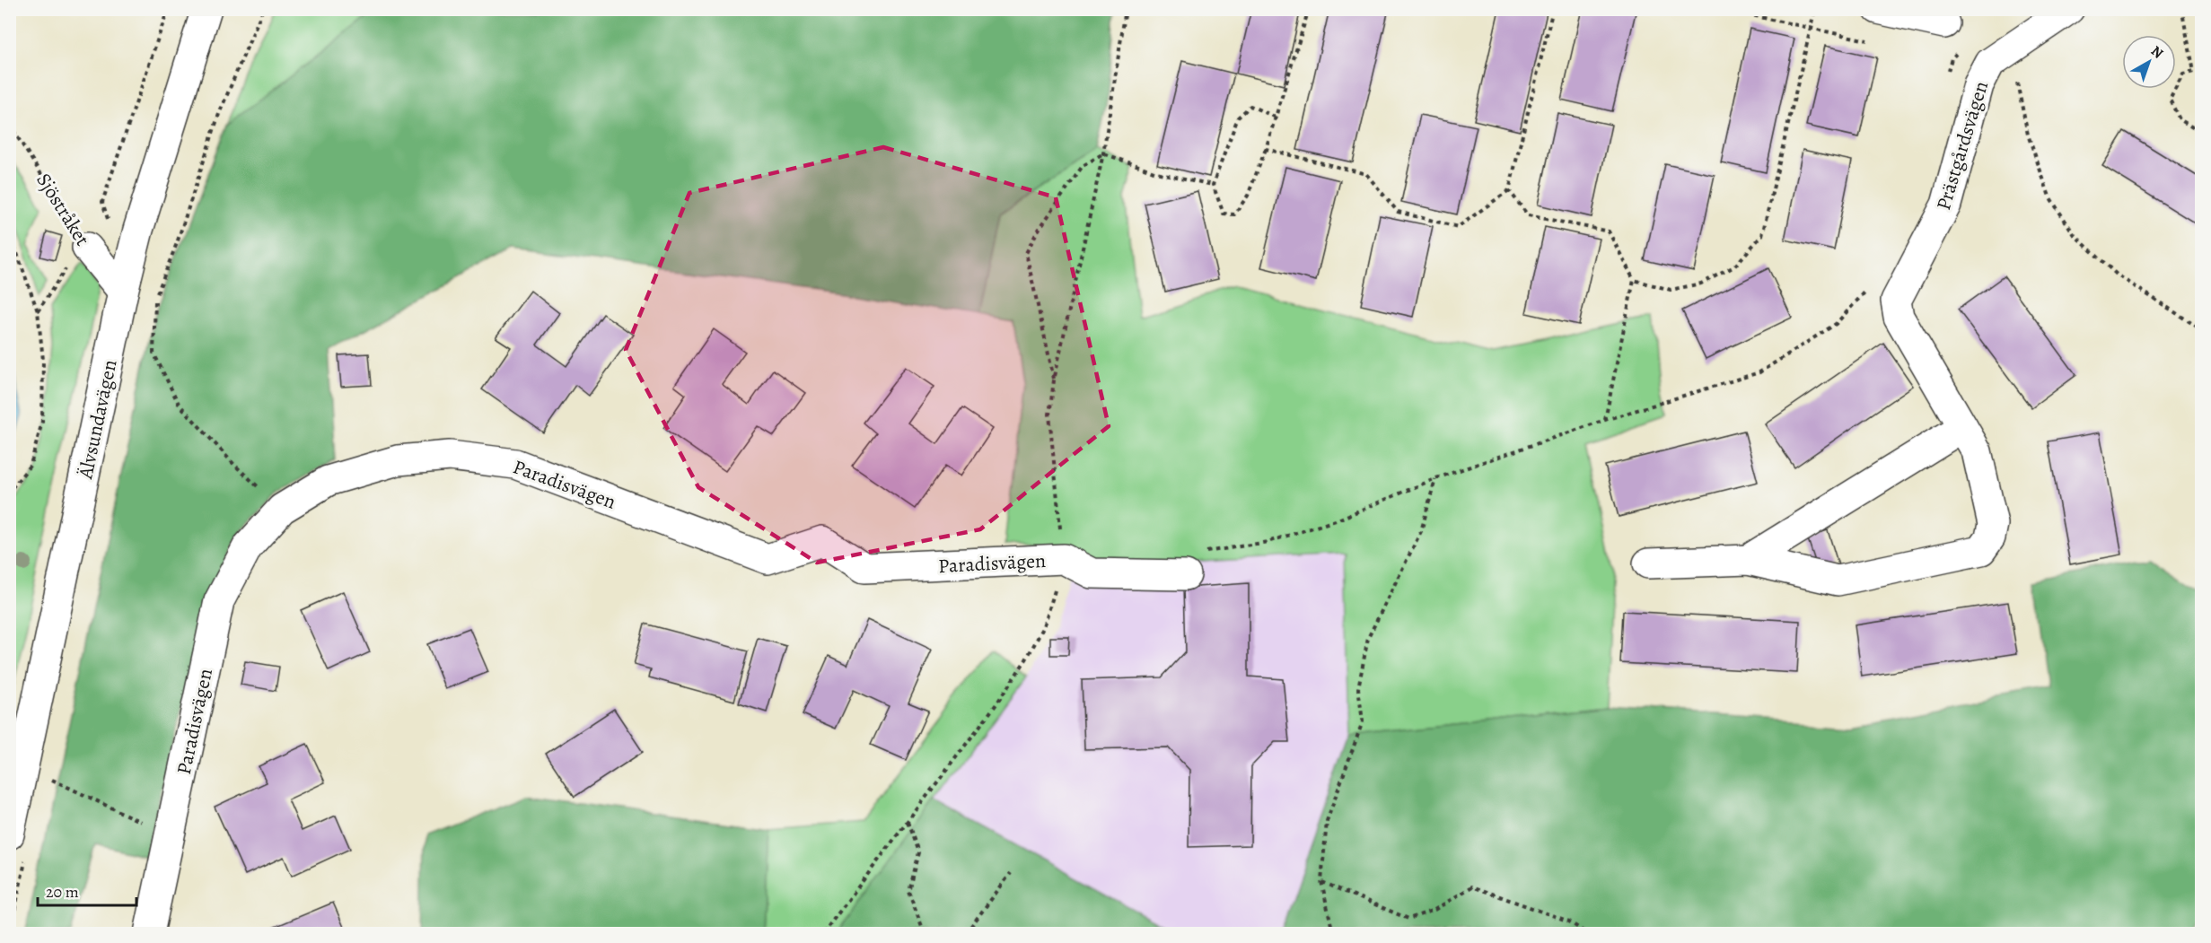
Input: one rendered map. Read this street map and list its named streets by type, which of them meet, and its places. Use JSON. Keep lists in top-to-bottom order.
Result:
{
  "streets": {
    "street": [
      "Prästgårdsvägen",
      "Sjöstråket",
      "Älvsundavägen",
      "Paradisvägen"
    ]
  },
  "crossings": [
    ["Sjöstråket", "Älvsundavägen"]
  ],
  "scale_bar": "20 m",
  "north": "top right"
}
